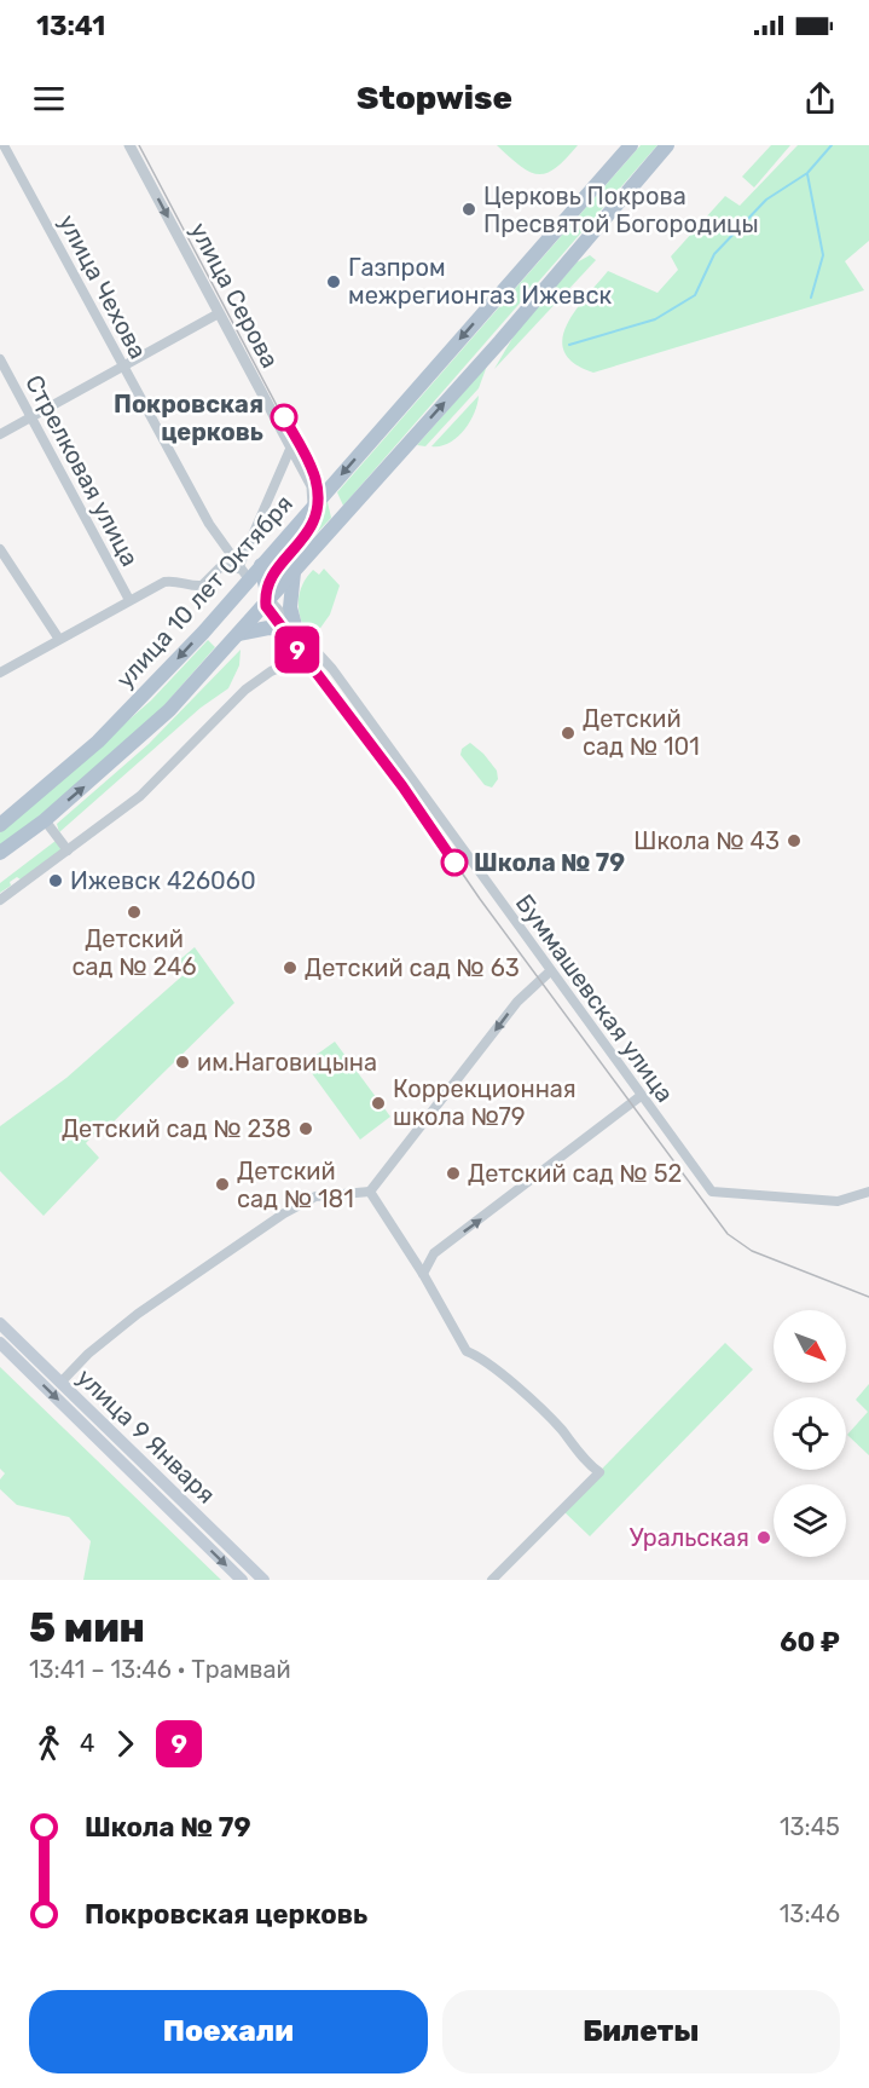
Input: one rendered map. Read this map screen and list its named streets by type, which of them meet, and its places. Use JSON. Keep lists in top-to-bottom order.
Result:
{
  "streets": {
    "main road": ["улица 10 лет Октября", "улица 9 Января"],
    "street": [
      "улица Чехова",
      "улица Серова",
      "Стрелковая улица",
      "Буммашевская улица"
    ]
  },
  "crossings": [
    ["улица Чехова", "улица 10 лет Октября"],
    ["улица Серова", "улица 10 лет Октября"]
  ],
  "one_way": ["улица Серова"],
  "places": [
    "Церковь Покрова Пресвятой Богородицы",
    "Газпром межрегионгаз Ижевск",
    "Покровская церковь",
    "Детский сад № 101",
    "Школа № 43",
    "Школа № 79",
    "Ижевск 426060",
    "Детский сад № 246",
    "Детский сад № 63",
    "им.Наговицына",
    "Коррекционная школа №79",
    "Детский сад № 238",
    "Детский сад № 52",
    "Детский сад № 181",
    "Уральская"
  ],
  "lines": ["tram line 9"],
  "north": "bottom right",
  "page": {
    "status": "13:41",
    "header": "Stopwise",
    "on_map": "9",
    "heading": ["5 мин", "13:41 – 13:46 · Трамвай", "60 ₽"],
    "legs": ["4", "9"],
    "list": [
      {
        "name": "Школа № 79",
        "value": "13:45"
      },
      {
        "name": "Покровская церковь",
        "value": "13:46"
      }
    ],
    "buttons": ["Поехали", "Билеты"]
  }
}
